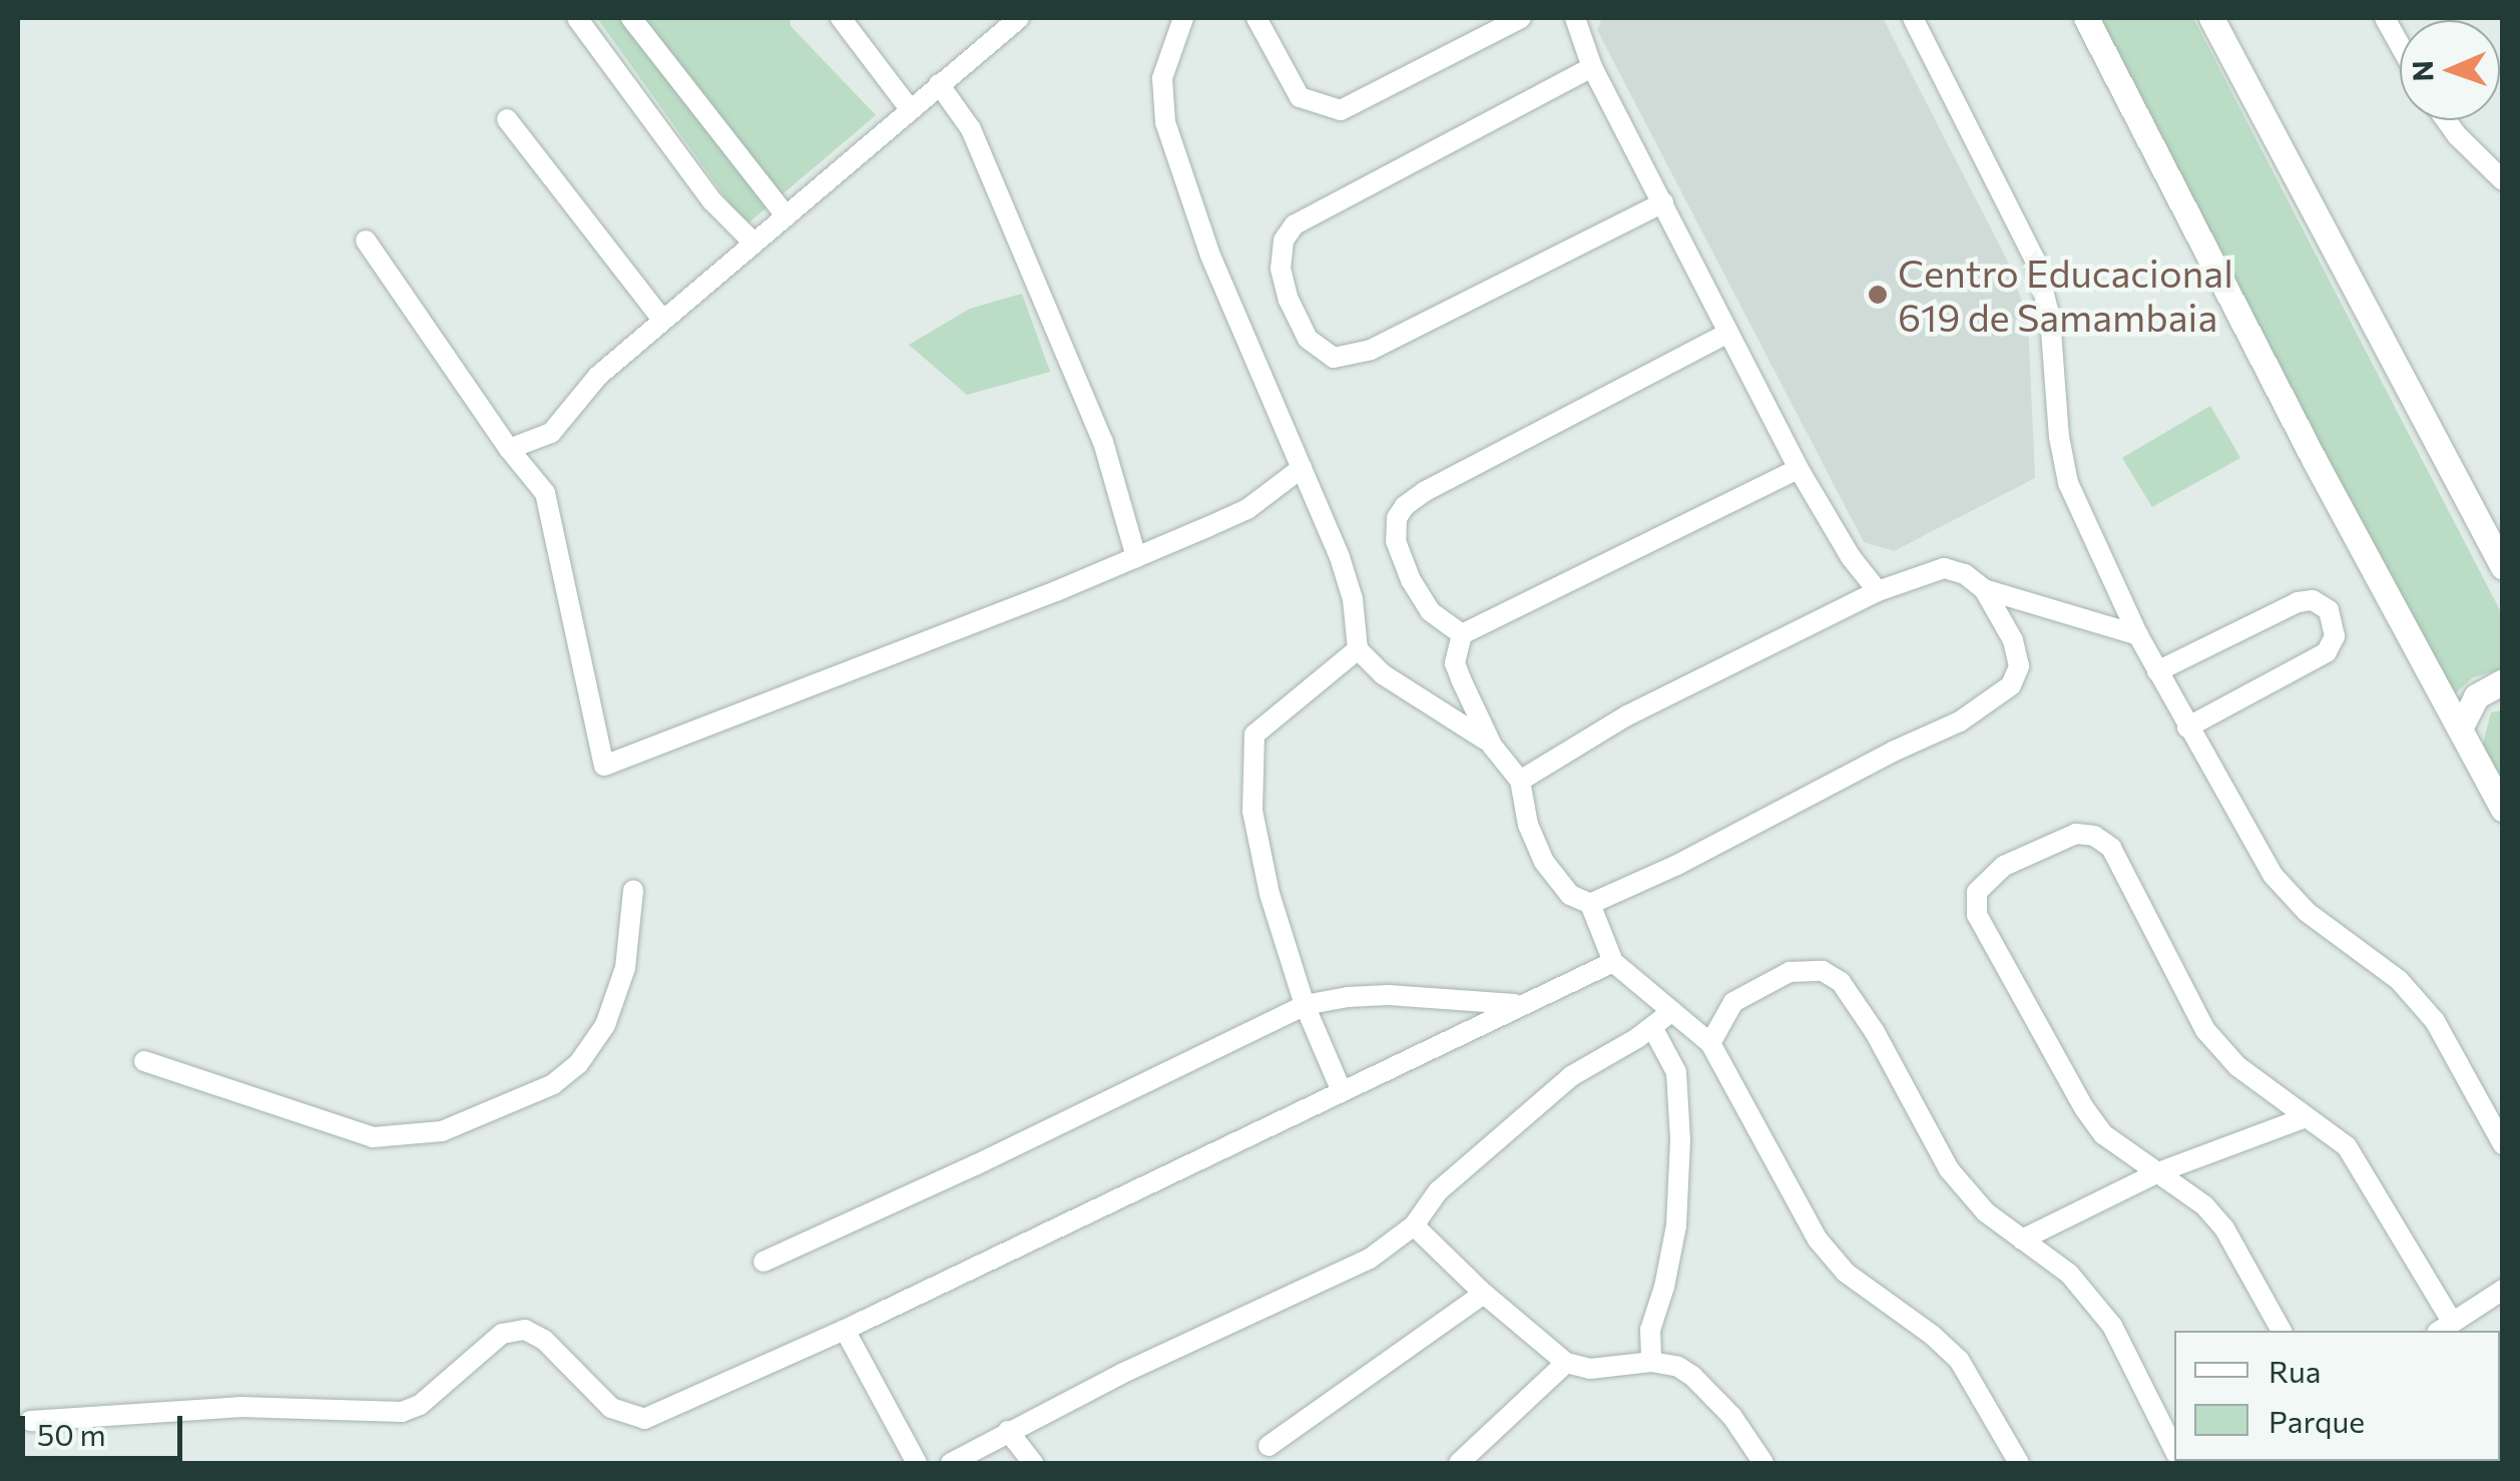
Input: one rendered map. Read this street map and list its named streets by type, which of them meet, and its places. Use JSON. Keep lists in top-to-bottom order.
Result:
{
  "places": ["Centro Educacional 619 de Samambaia"],
  "legend": ["Rua", "Parque"],
  "scale_bar": "50 m",
  "north": "left"
}
